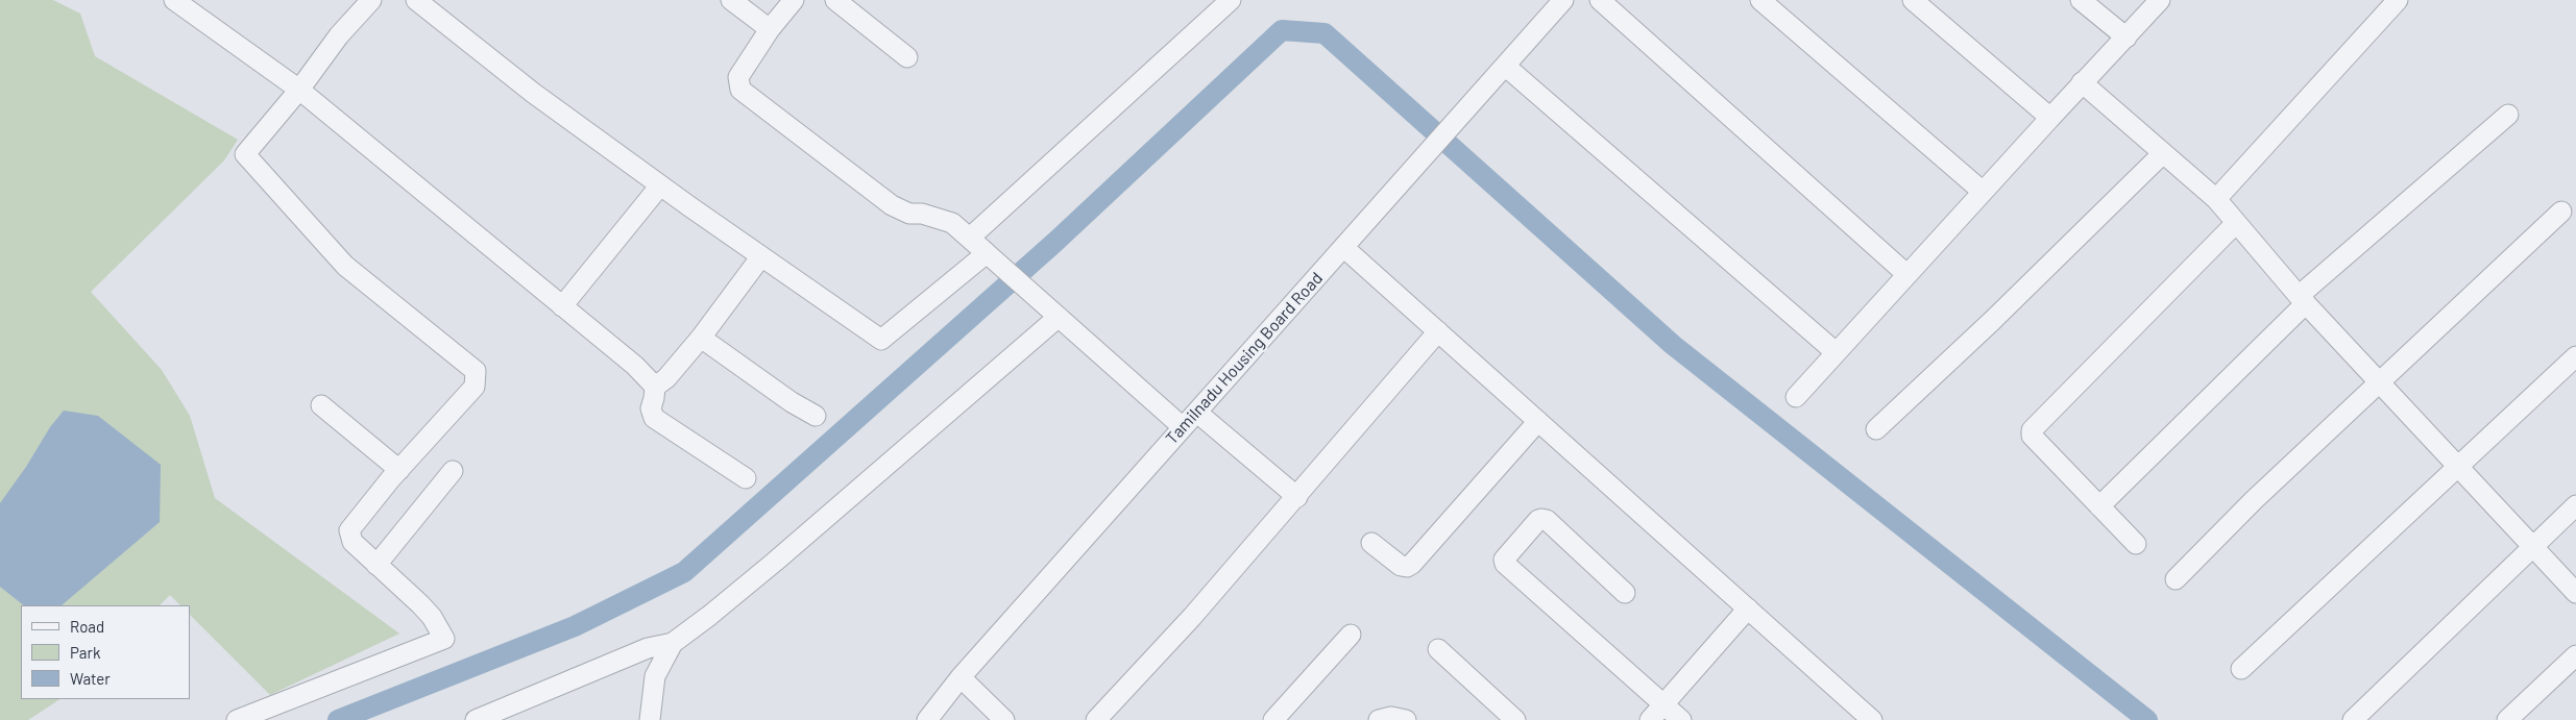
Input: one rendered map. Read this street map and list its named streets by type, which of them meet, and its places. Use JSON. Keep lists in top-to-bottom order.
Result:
{
  "streets": {
    "street": ["Tamilnadu Housing Board Road"]
  },
  "legend": ["Road", "Park", "Water"]
}
